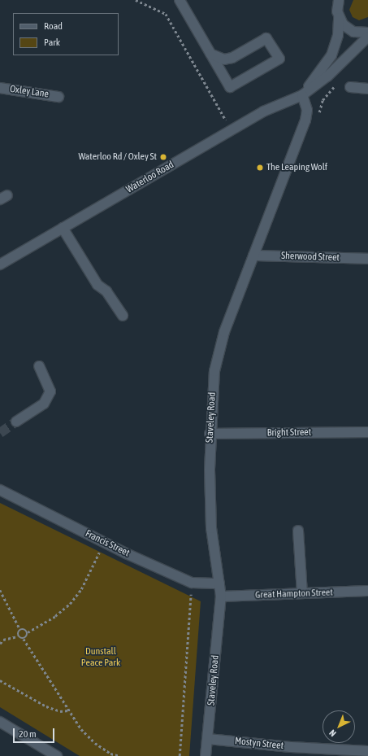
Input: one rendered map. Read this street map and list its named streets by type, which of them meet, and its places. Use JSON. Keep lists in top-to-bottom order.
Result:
{
  "streets": {
    "street": [
      "Oxley Lane",
      "Waterloo Road",
      "Sherwood Street",
      "Staveley Road",
      "Bright Street",
      "Francis Street",
      "Great Hampton Street",
      "Mostyn Street"
    ]
  },
  "crossings": [
    ["Waterloo Road", "Staveley Road"],
    ["Sherwood Street", "Staveley Road"],
    ["Staveley Road", "Bright Street"],
    ["Staveley Road", "Francis Street"],
    ["Staveley Road", "Great Hampton Street"],
    ["Staveley Road", "Mostyn Street"]
  ],
  "parks": ["Dunstall Peace Park"],
  "places": ["Waterloo Rd / Oxley St", "The Leaping Wolf"],
  "legend": ["Road", "Park"],
  "scale_bar": "20 m",
  "north": "bottom left"
}
